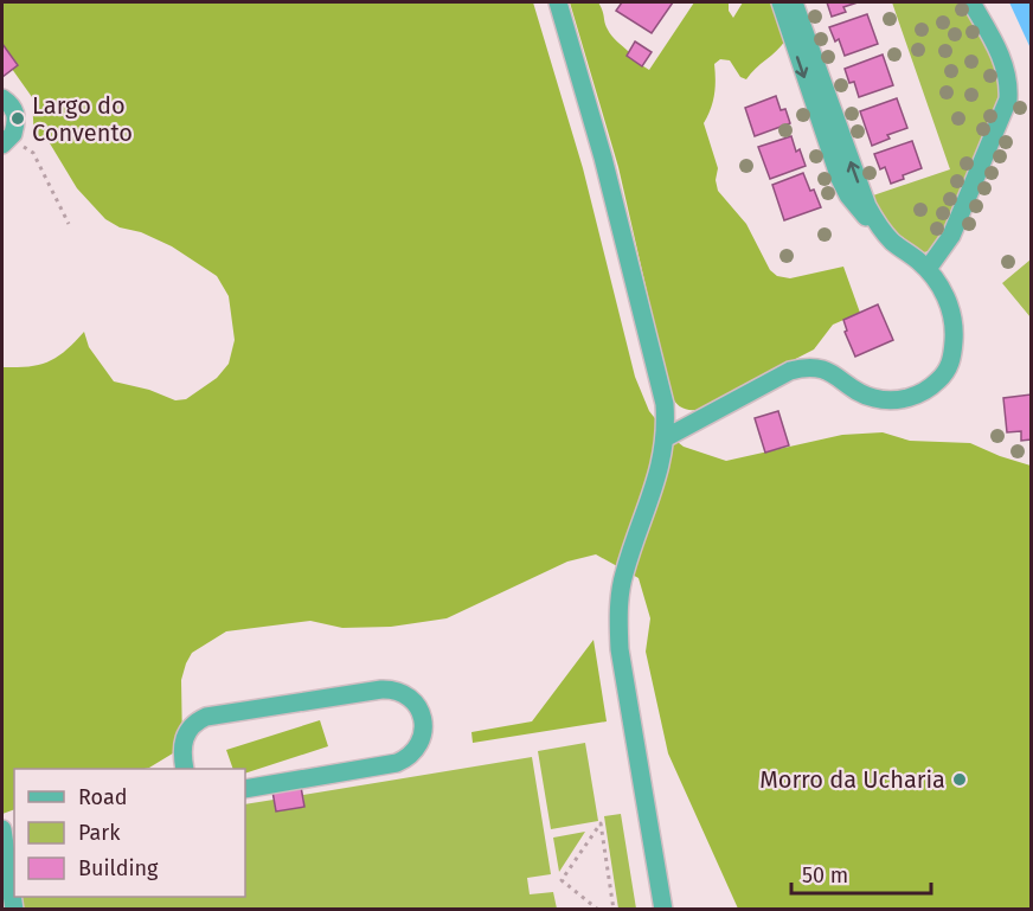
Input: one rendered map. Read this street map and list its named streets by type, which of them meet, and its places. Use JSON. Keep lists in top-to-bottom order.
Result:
{
  "places": ["Largo do Convento", "Morro da Ucharia"],
  "legend": ["Road", "Park", "Building"],
  "scale_bar": "50 m"
}
